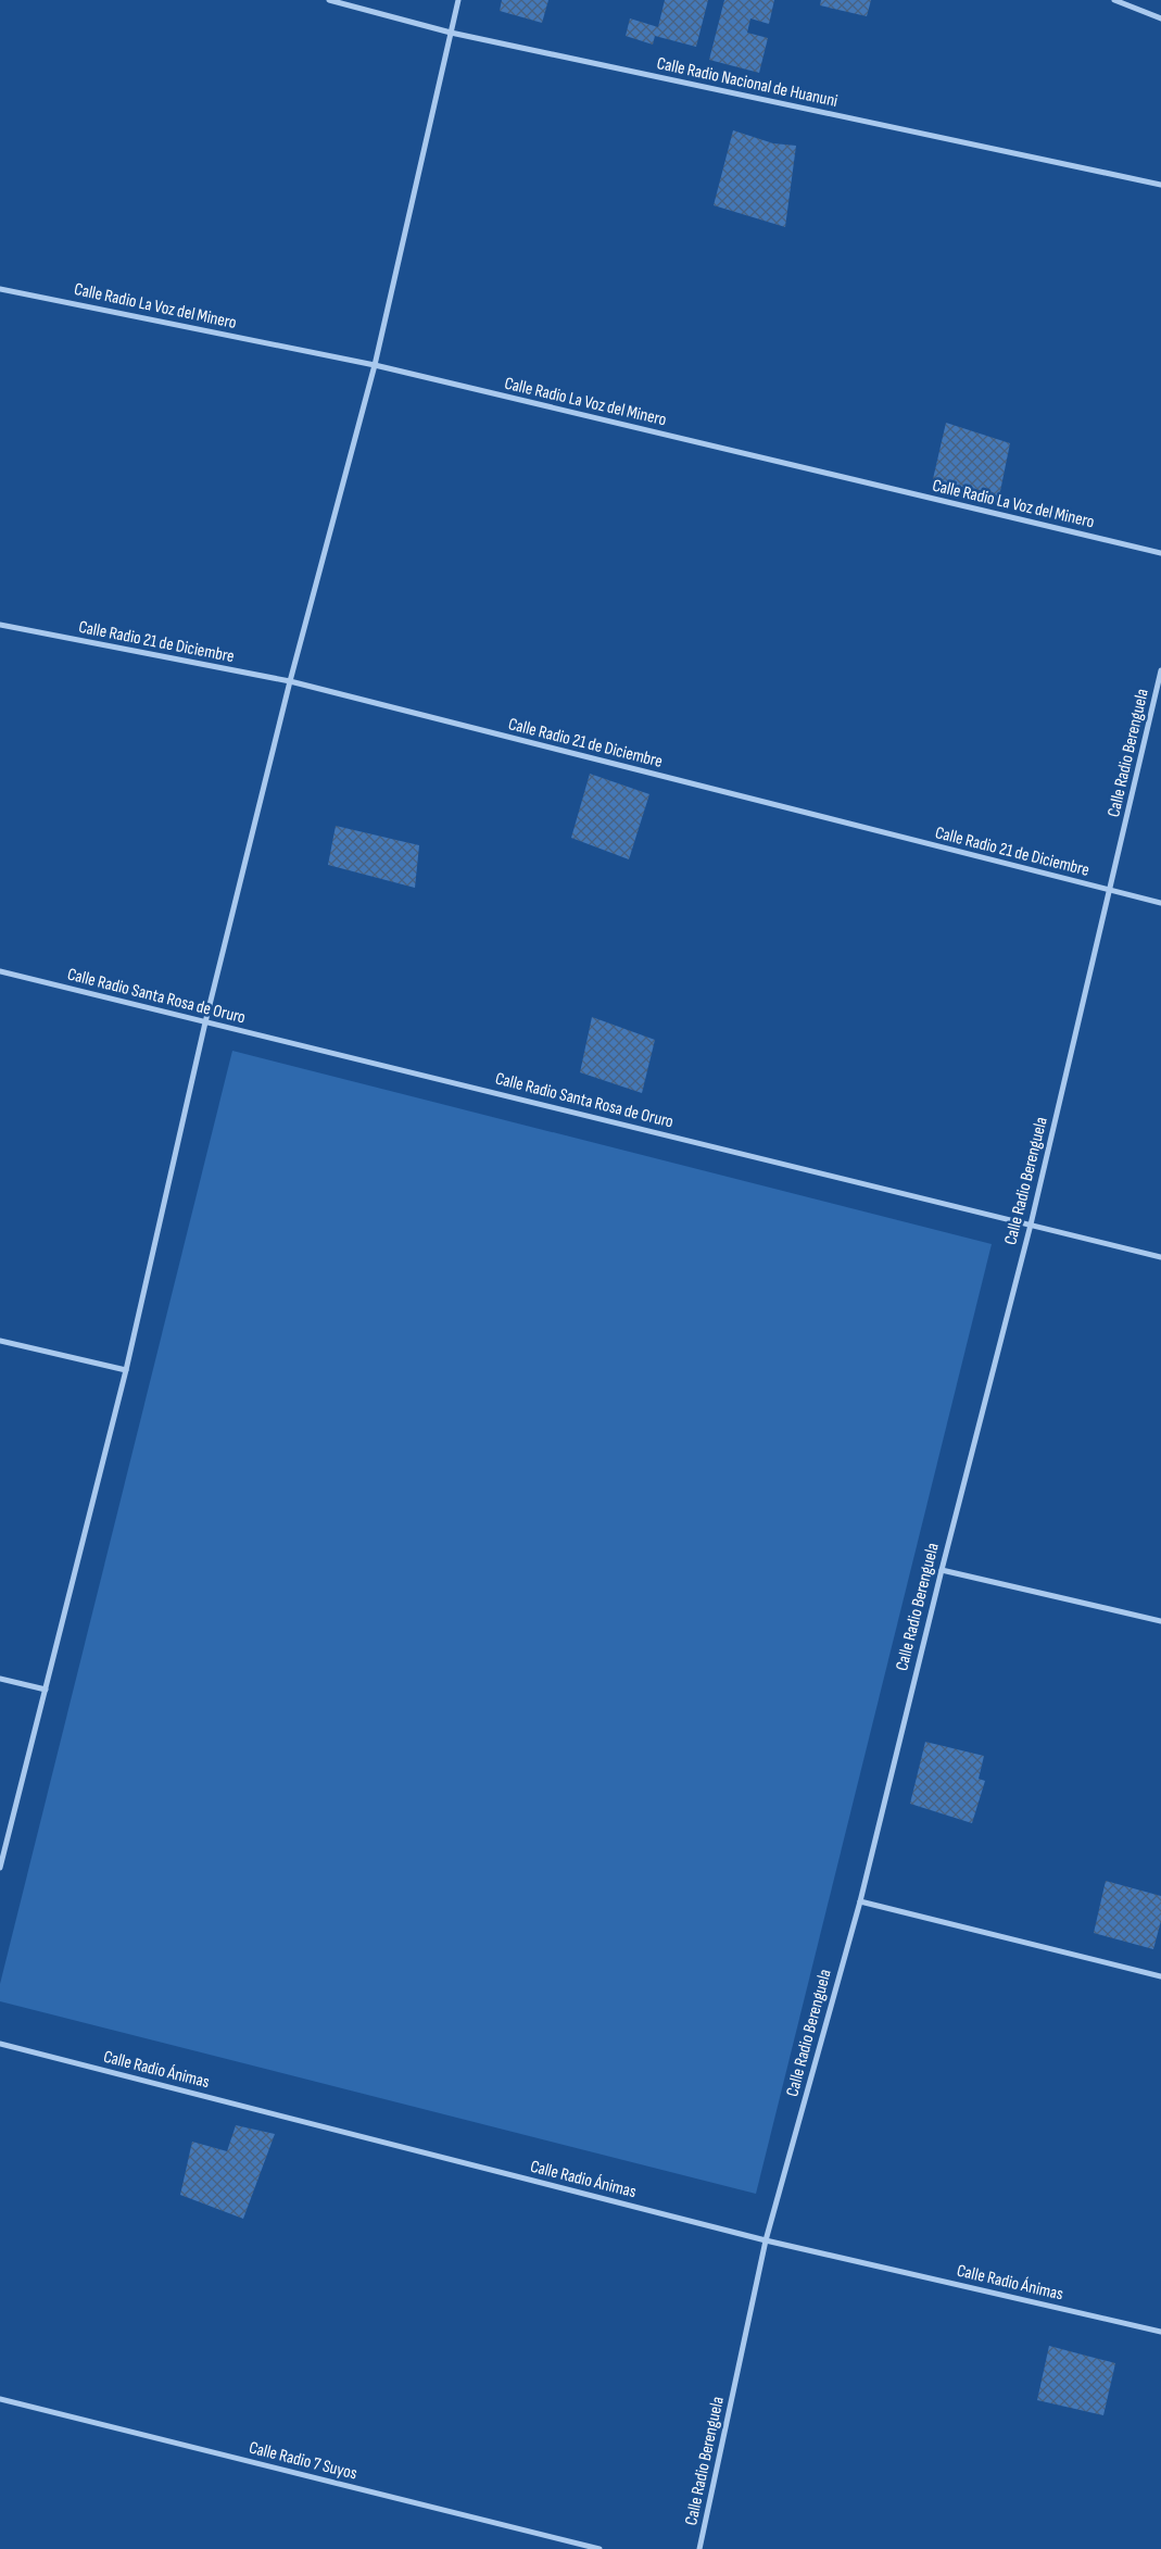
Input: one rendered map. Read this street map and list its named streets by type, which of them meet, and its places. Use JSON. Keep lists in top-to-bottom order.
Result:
{
  "streets": {
    "street": [
      "Calle Radio Nacional de Huanuni",
      "Calle Radio La Voz del Minero",
      "Calle Radio 21 de Diciembre",
      "Calle Radio Berenguela",
      "Calle Radio Santa Rosa de Oruro",
      "Calle Radio Ánimas",
      "Calle Radio 7 Suyos"
    ]
  },
  "crossings": [
    ["Calle Radio 21 de Diciembre", "Calle Radio Berenguela"],
    ["Calle Radio Berenguela", "Calle Radio Santa Rosa de Oruro"],
    ["Calle Radio Berenguela", "Calle Radio Ánimas"]
  ]
}
